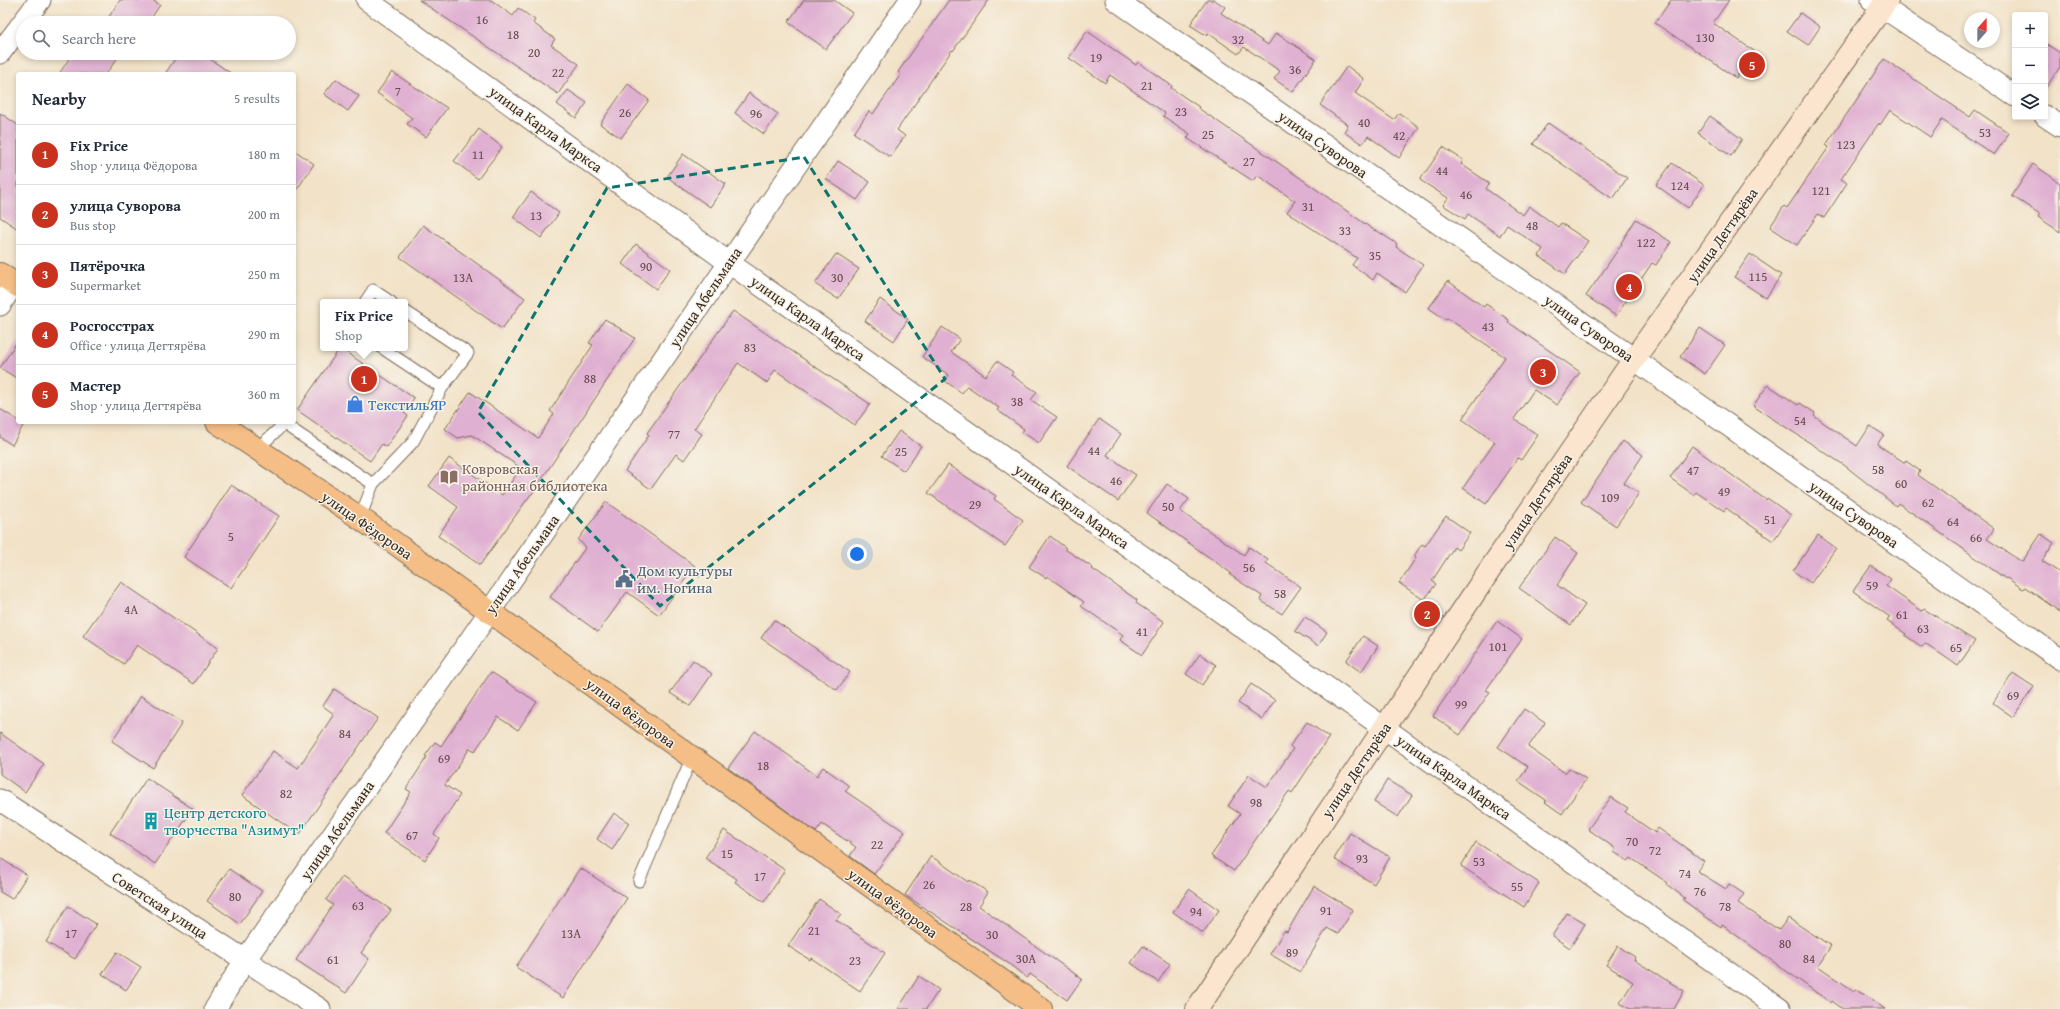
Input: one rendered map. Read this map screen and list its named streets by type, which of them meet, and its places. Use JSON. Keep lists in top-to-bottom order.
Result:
{
  "streets": {
    "main road": ["улица Дегтярёва", "улица Фёдорова"],
    "street": [
      "улица Карла Маркса",
      "улица Суворова",
      "улица Абельмана",
      "Советская улица"
    ]
  },
  "crossings": [
    ["улица Карла Маркса", "улица Дегтярёва"],
    ["улица Карла Маркса", "улица Абельмана"],
    ["улица Суворова", "улица Дегтярёва"],
    ["улица Абельмана", "улица Фёдорова"],
    ["улица Абельмана", "Советская улица"]
  ],
  "places": {
    "shop": ["ТекстильЯР"],
    "library": ["Ковровская районная библиотека"],
    "public building": ["Дом культуры им. Ногина"],
    "building": ["Центр детского творчества \"Азимут\""]
  },
  "house_numbers": [
    "16",
    "18",
    "130",
    "32",
    "20",
    "19",
    "36",
    "22",
    "21",
    "7",
    "23",
    "26",
    "96",
    "40",
    "53",
    "25",
    "42",
    "123",
    "11",
    "27",
    "44",
    "124",
    "121",
    "46",
    "31",
    "13",
    "48",
    "33",
    "122",
    "35",
    "90",
    "115",
    "13А",
    "30",
    "43",
    "83",
    "88",
    "38",
    "54",
    "77",
    "44",
    "25",
    "58",
    "47",
    "46",
    "60",
    "49",
    "109",
    "62",
    "29",
    "50",
    "51",
    "64",
    "5",
    "66",
    "56",
    "59",
    "58",
    "4А",
    "61",
    "63",
    "41",
    "101",
    "65",
    "69",
    "99",
    "84",
    "69",
    "18",
    "82",
    "98",
    "67",
    "70",
    "22",
    "72",
    "15",
    "93",
    "53",
    "74",
    "17",
    "26",
    "55",
    "76",
    "80",
    "63",
    "28",
    "78",
    "91",
    "94",
    "21",
    "17",
    "13А",
    "30",
    "80",
    "89",
    "30А",
    "84",
    "61",
    "23"
  ],
  "north": "top",
  "page": {
    "map_buttons": ["+", "−"],
    "search": "Search here",
    "pins": [
      "5",
      "4",
      "3",
      "1",
      "2"
    ],
    "heading": ["Nearby", "5 results"],
    "list": [
      {
        "mark": "1",
        "name": "Fix Price",
        "note": "Shop · улица Фёдорова",
        "value": "180 m"
      },
      {
        "mark": "2",
        "name": "улица Суворова",
        "note": "Bus stop",
        "value": "200 m"
      },
      {
        "mark": "3",
        "name": "Пятёрочка",
        "note": "Supermarket",
        "value": "250 m"
      },
      {
        "mark": "4",
        "name": "Росгосстрах",
        "note": "Office · улица Дегтярёва",
        "value": "290 m"
      },
      {
        "mark": "5",
        "name": "Мастер",
        "note": "Shop · улица Дегтярёва",
        "value": "360 m"
      }
    ],
    "popup": ["Fix Price", "Shop"]
  }
}
